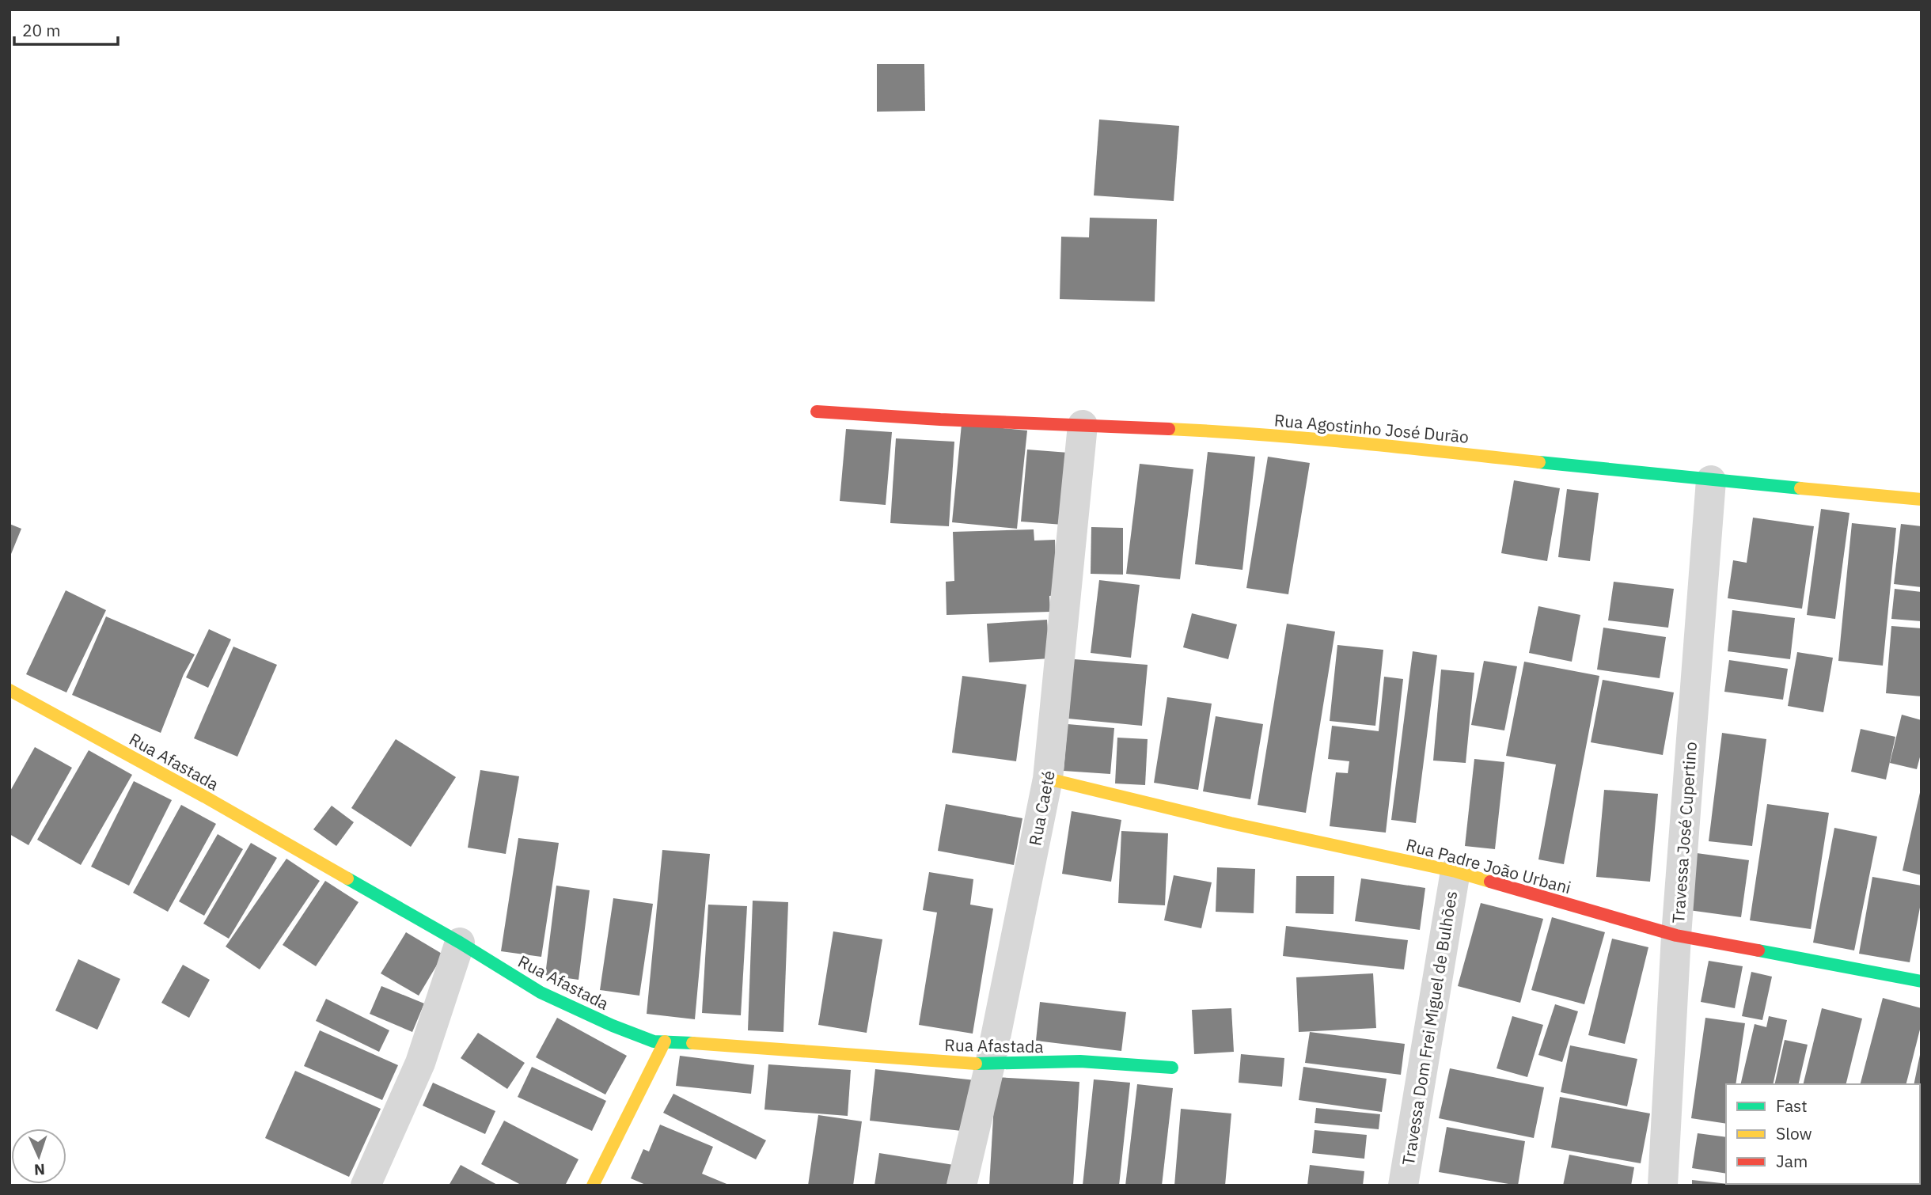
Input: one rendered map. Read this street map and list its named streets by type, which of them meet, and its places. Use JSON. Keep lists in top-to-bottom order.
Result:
{
  "streets": {
    "street": [
      "Rua Agostinho José Durão",
      "Rua Afastada",
      "Rua Caeté",
      "Travessa José Cupertino",
      "Rua Padre João Urbani",
      "Travessa Dom Frei Miguel de Bulhões"
    ]
  },
  "crossings": [
    ["Rua Agostinho José Durão", "Rua Caeté"],
    ["Rua Agostinho José Durão", "Travessa José Cupertino"],
    ["Rua Afastada", "Rua Caeté"],
    ["Rua Caeté", "Rua Padre João Urbani"],
    ["Travessa José Cupertino", "Rua Padre João Urbani"],
    ["Rua Padre João Urbani", "Travessa Dom Frei Miguel de Bulhões"]
  ],
  "legend": ["Fast", "Slow", "Jam"],
  "scale_bar": "20 m",
  "north": "bottom"
}
